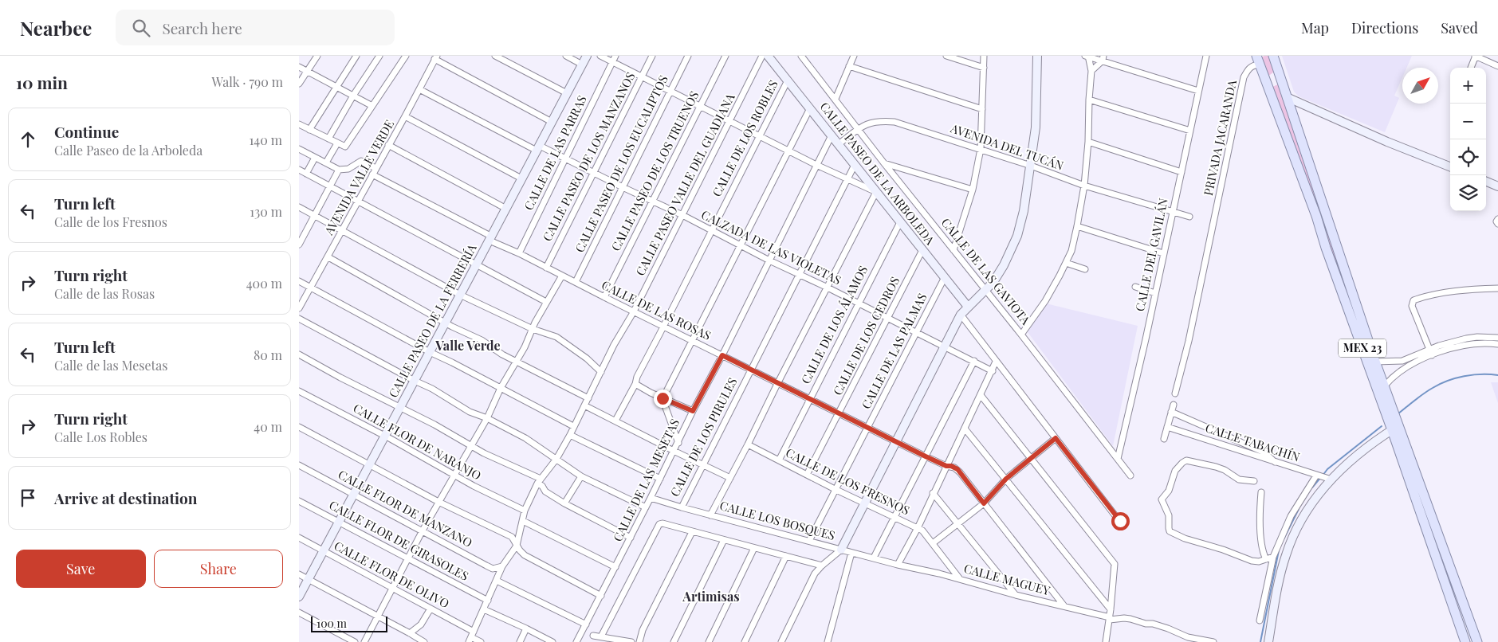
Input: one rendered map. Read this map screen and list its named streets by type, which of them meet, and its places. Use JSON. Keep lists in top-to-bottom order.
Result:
{
  "streets": {
    "main road": ["MEX 23"],
    "street": [
      "PRIVADA JACARANDA",
      "CALLE DE LOS ROBLES",
      "AVENIDA DEL TUCÁN",
      "CALLE DE LAS PARRAS",
      "CALLE PASEO DE LOS MANZANOS",
      "CALLE PASEO DE LOS EUCALIPTOS",
      "CALLE PASEO DE LOS TRUENOS",
      "CALLE PASEO DE LA ARBOLEDA",
      "AVENIDA VALLE VERDE",
      "CALLE PASEO VALLE DEL GUADIANA",
      "CALZADA DE LAS VIOLETAS",
      "CALLE DEL GAVILÁN",
      "CALLE DE LAS GAVIOTA",
      "CALLE DE LAS ROSAS",
      "CALLE PASEO DE LA FERRERÍA",
      "CALLE DE LOS ÁLAMOS",
      "CALLE DE LOS CEDROS",
      "CALLE DE LAS PALMAS",
      "CALLE DE LOS PIRULES",
      "CALLE FLOR DE NARANJO",
      "CALLE TABACHÍN",
      "CALLE DE LAS MESETAS",
      "CALLE DE LOS FRESNOS",
      "CALLE FLOR DE MANZANO",
      "CALLE LOS BOSQUES",
      "CALLE FLOR DE GIRASOLES",
      "CALLE FLOR DE OLIVO",
      "CALLE MAGUEY"
    ]
  },
  "crossings": [
    ["PRIVADA JACARANDA", "MEX 23"],
    ["CALLE DE LOS ROBLES", "CALLE PASEO DE LA ARBOLEDA"],
    ["CALLE DE LOS ROBLES", "CALZADA DE LAS VIOLETAS"],
    ["CALLE DE LOS ROBLES", "CALLE DE LAS ROSAS"],
    ["AVENIDA DEL TUCÁN", "CALLE PASEO DE LA ARBOLEDA"],
    ["AVENIDA DEL TUCÁN", "CALLE DEL GAVILÁN"],
    ["AVENIDA DEL TUCÁN", "CALLE DE LAS GAVIOTA"],
    ["CALLE DE LAS PARRAS", "CALZADA DE LAS VIOLETAS"],
    ["CALLE DE LAS PARRAS", "CALLE DE LAS ROSAS"],
    ["CALLE PASEO DE LOS MANZANOS", "CALZADA DE LAS VIOLETAS"],
    ["CALLE PASEO DE LOS MANZANOS", "CALLE DE LAS ROSAS"],
    ["CALLE PASEO DE LOS EUCALIPTOS", "CALZADA DE LAS VIOLETAS"],
    ["CALLE PASEO DE LOS EUCALIPTOS", "CALLE DE LAS ROSAS"],
    ["CALLE PASEO DE LOS TRUENOS", "CALZADA DE LAS VIOLETAS"],
    ["CALLE PASEO DE LOS TRUENOS", "CALLE DE LAS ROSAS"],
    ["CALLE PASEO DE LA ARBOLEDA", "CALLE DE LOS ÁLAMOS"],
    ["CALLE PASEO DE LA ARBOLEDA", "CALLE DE LOS CEDROS"],
    ["CALLE PASEO DE LA ARBOLEDA", "CALLE DE LAS PALMAS"],
    ["CALLE PASEO DE LA ARBOLEDA", "CALLE DE LOS PIRULES"],
    ["CALLE PASEO DE LA ARBOLEDA", "CALLE DE LAS MESETAS"],
    ["AVENIDA VALLE VERDE", "CALZADA DE LAS VIOLETAS"],
    ["AVENIDA VALLE VERDE", "CALLE DE LAS ROSAS"],
    ["CALLE PASEO VALLE DEL GUADIANA", "CALZADA DE LAS VIOLETAS"],
    ["CALLE PASEO VALLE DEL GUADIANA", "CALLE DE LAS ROSAS"],
    ["CALLE PASEO VALLE DEL GUADIANA", "CALLE FLOR DE NARANJO"],
    ["CALLE PASEO VALLE DEL GUADIANA", "CALLE FLOR DE MANZANO"],
    ["CALLE PASEO VALLE DEL GUADIANA", "CALLE FLOR DE GIRASOLES"],
    ["CALLE PASEO VALLE DEL GUADIANA", "CALLE FLOR DE OLIVO"],
    ["CALZADA DE LAS VIOLETAS", "CALLE PASEO DE LA FERRERÍA"],
    ["CALZADA DE LAS VIOLETAS", "CALLE DE LOS ÁLAMOS"],
    ["CALZADA DE LAS VIOLETAS", "CALLE DE LOS CEDROS"],
    ["CALZADA DE LAS VIOLETAS", "CALLE DE LAS PALMAS"],
    ["CALZADA DE LAS VIOLETAS", "CALLE DE LOS PIRULES"],
    ["CALZADA DE LAS VIOLETAS", "CALLE DE LAS MESETAS"],
    ["CALLE DEL GAVILÁN", "CALLE DE LAS GAVIOTA"],
    ["CALLE DE LAS ROSAS", "CALLE PASEO DE LA FERRERÍA"],
    ["CALLE DE LAS ROSAS", "CALLE DE LOS ÁLAMOS"],
    ["CALLE DE LAS ROSAS", "CALLE DE LOS CEDROS"],
    ["CALLE DE LAS ROSAS", "CALLE DE LAS PALMAS"],
    ["CALLE DE LAS ROSAS", "CALLE DE LOS PIRULES"],
    ["CALLE DE LAS ROSAS", "CALLE DE LAS MESETAS"],
    ["CALLE DE LAS ROSAS", "CALLE MAGUEY"],
    ["CALLE PASEO DE LA FERRERÍA", "CALLE FLOR DE NARANJO"],
    ["CALLE PASEO DE LA FERRERÍA", "CALLE FLOR DE MANZANO"],
    ["CALLE PASEO DE LA FERRERÍA", "CALLE FLOR DE GIRASOLES"],
    ["CALLE PASEO DE LA FERRERÍA", "CALLE FLOR DE OLIVO"],
    ["CALLE DE LOS ÁLAMOS", "CALLE DE LOS FRESNOS"],
    ["CALLE DE LOS CEDROS", "CALLE DE LOS FRESNOS"],
    ["CALLE DE LAS PALMAS", "CALLE DE LOS FRESNOS"],
    ["CALLE DE LAS PALMAS", "CALLE LOS BOSQUES"],
    ["CALLE DE LOS PIRULES", "CALLE LOS BOSQUES"],
    ["CALLE DE LAS MESETAS", "CALLE LOS BOSQUES"],
    ["CALLE DE LOS FRESNOS", "CALLE MAGUEY"],
    ["CALLE LOS BOSQUES", "CALLE MAGUEY"]
  ],
  "districts": ["Valle Verde", "Artimisas"],
  "scale_bar": "100 m",
  "north": "top right",
  "page": {
    "header": "Nearbee",
    "search": "Search here",
    "nav": ["Map", "Directions", "Saved"],
    "heading": ["10 min", "Walk · 790 m"],
    "map_buttons": ["+", "−"],
    "list": [
      ["Continue", "Calle Paseo de la Arboleda", "140 m"],
      ["Turn left", "Calle de los Fresnos", "130 m"],
      ["Turn right", "Calle de las Rosas", "400 m"],
      ["Turn left", "Calle de las Mesetas", "80 m"],
      ["Turn right", "Calle Los Robles", "40 m"],
      "Arrive at destination"
    ],
    "buttons": ["Save", "Share"],
    "scale": "100 m"
  }
}
